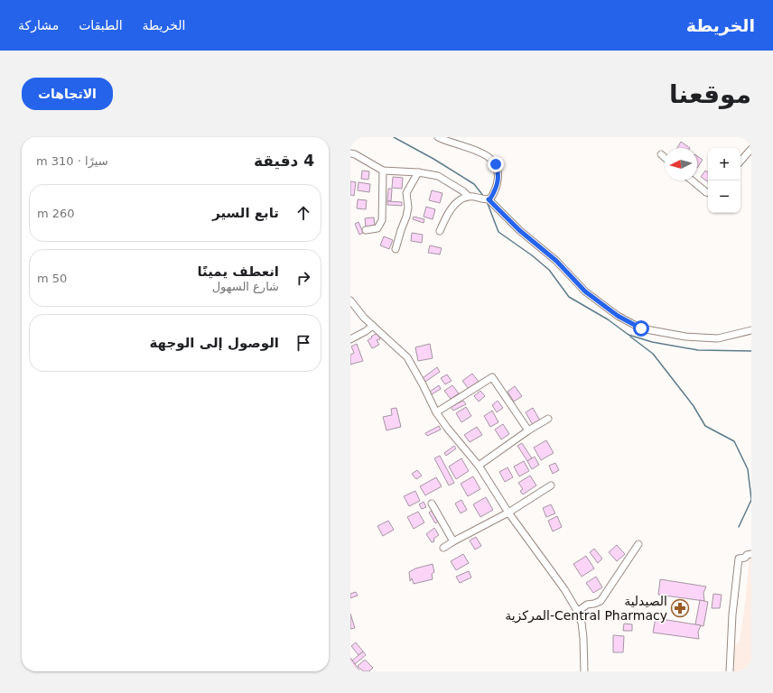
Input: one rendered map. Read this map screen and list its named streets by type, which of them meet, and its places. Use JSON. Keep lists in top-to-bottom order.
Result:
{
  "places": {
    "pharmacy": ["الصيدلية المركزية-Central Pharmacy"]
  },
  "north": "left",
  "page": {
    "header": "الخريطة",
    "nav": ["الخريطة", "الطبقات", "مشاركة"],
    "buttons": "الاتجاهات",
    "title": "موقعنا",
    "heading": ["4 دقيقة", "سيرًا · 310 m"],
    "map_buttons": ["+", "−"],
    "list": [
      ["تابع السير", "260 m"],
      ["انعطف يمينًا", "شارع السهول", "50 m"],
      "الوصول إلى الوجهة"
    ]
  }
}
